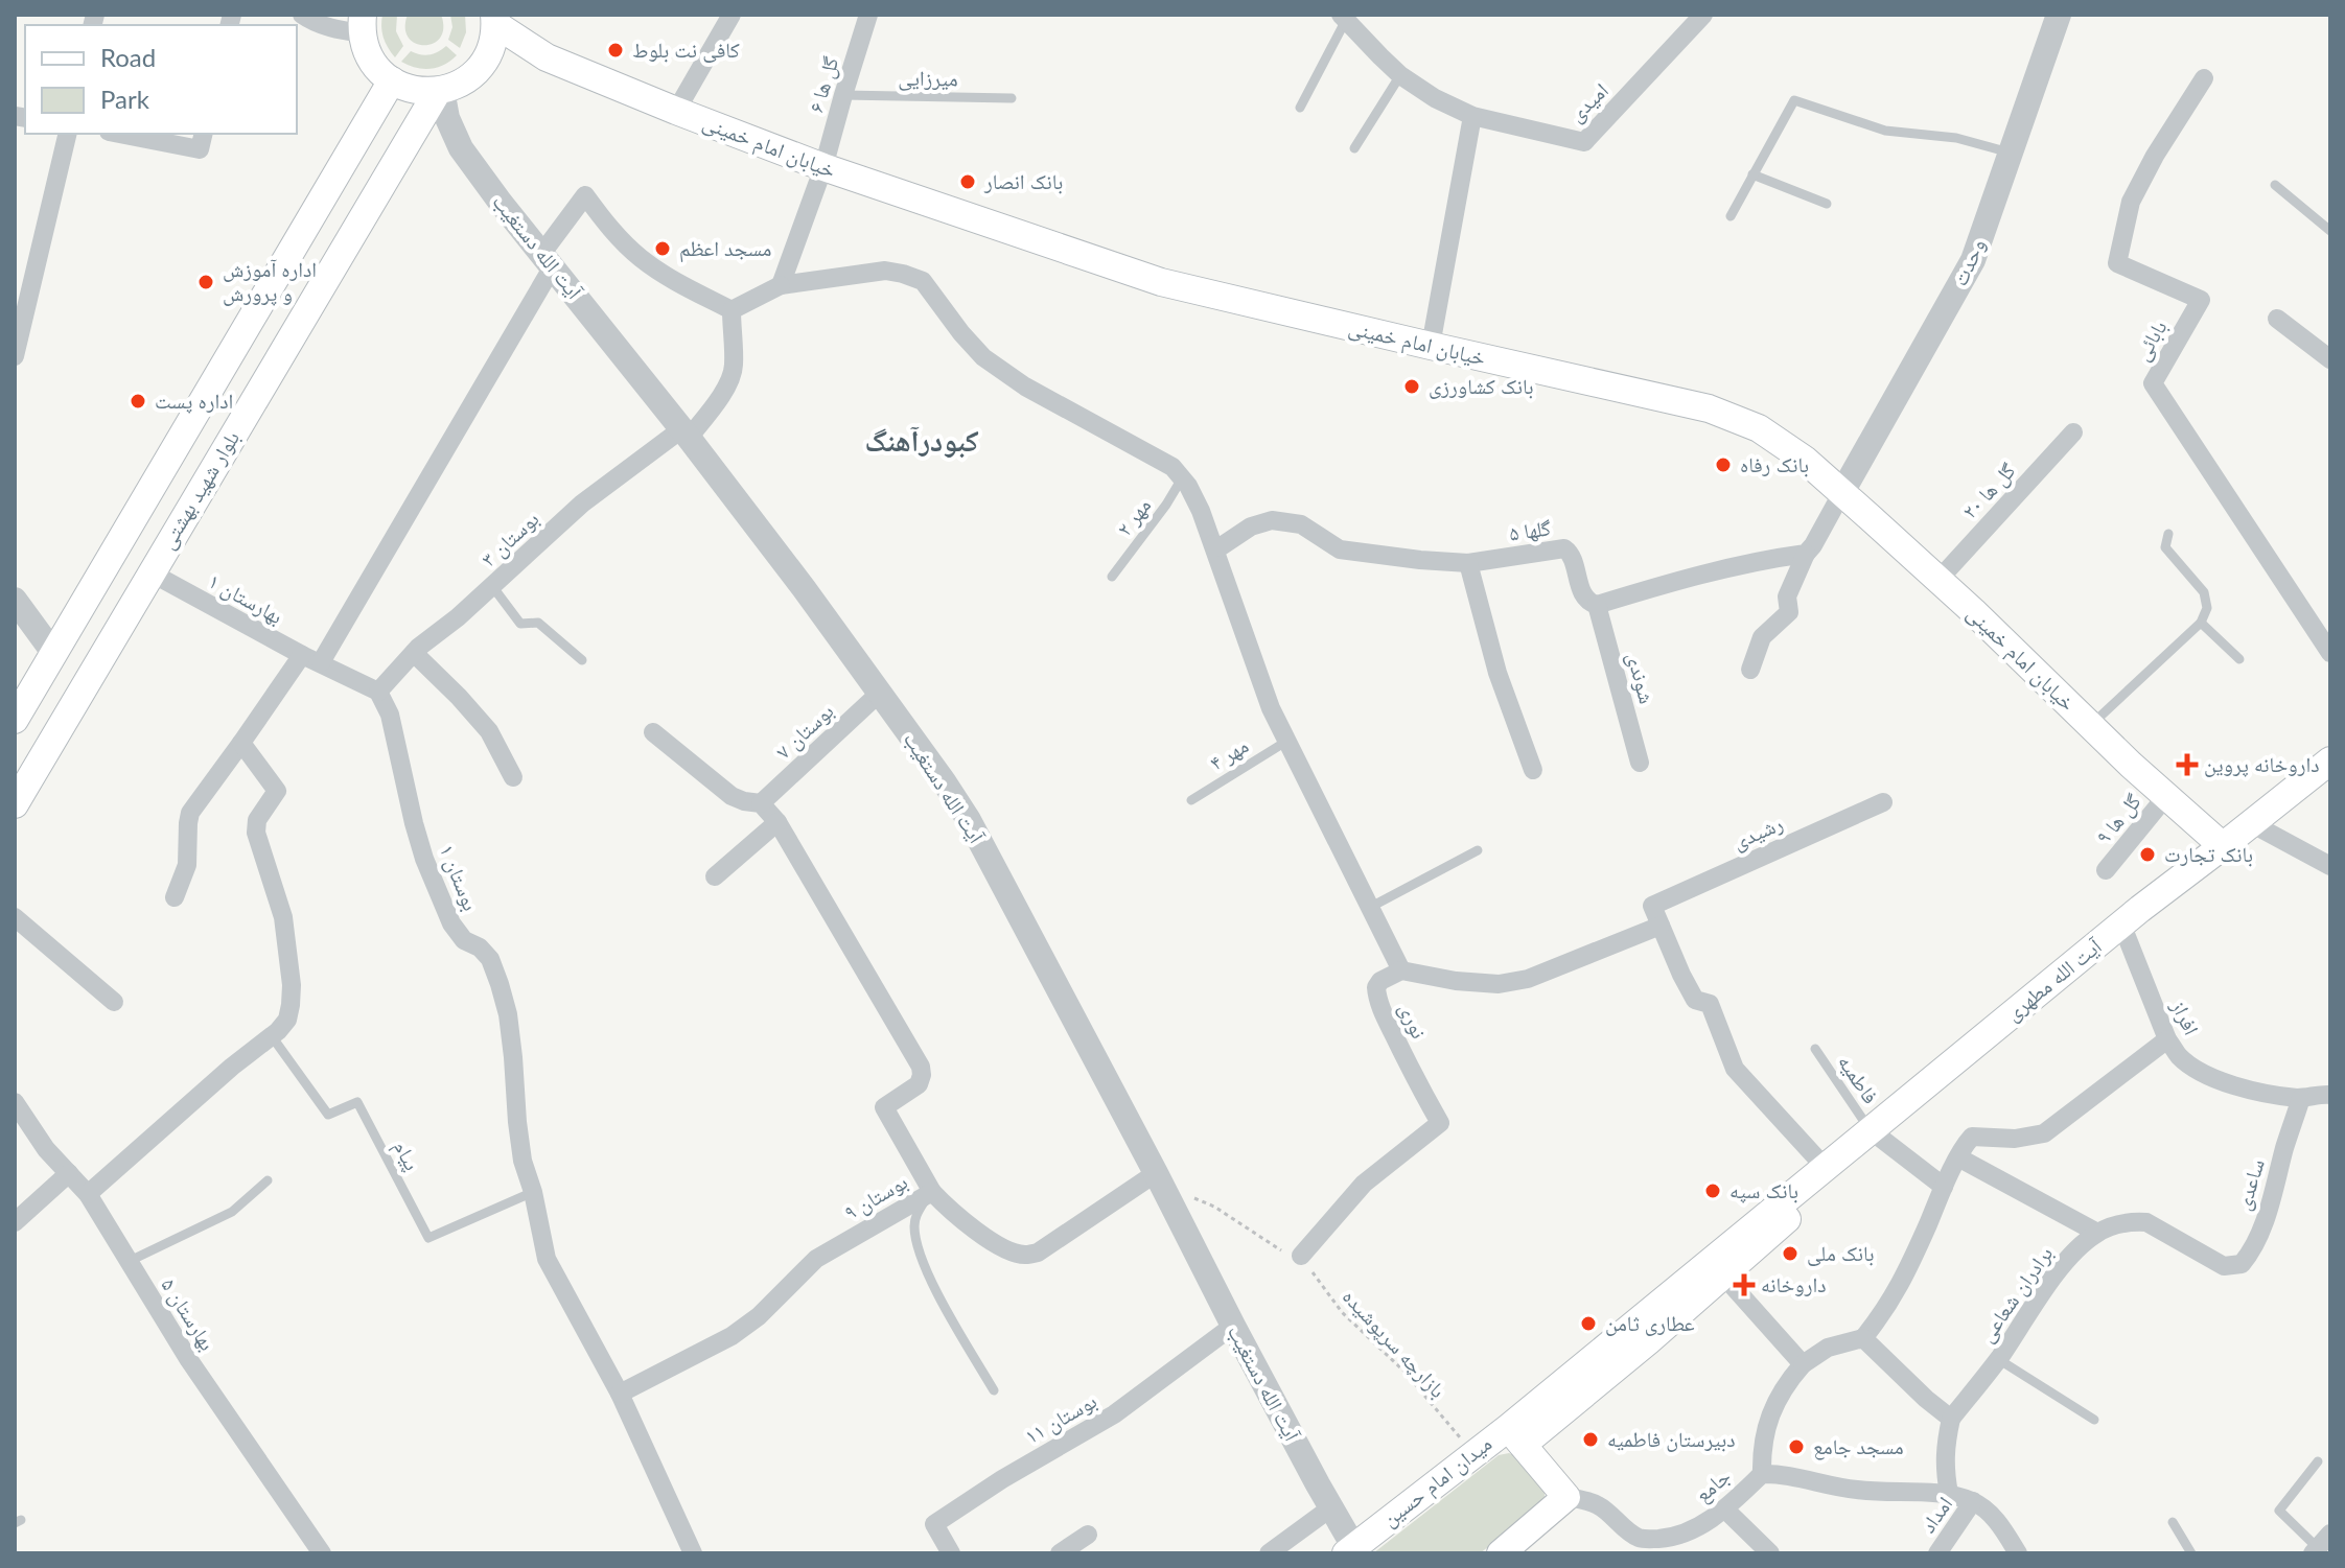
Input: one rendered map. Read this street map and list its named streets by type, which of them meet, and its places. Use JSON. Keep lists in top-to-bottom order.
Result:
{
  "streets": {
    "main road": [
      "خیابان امام خمینی",
      "بلوار شهید بهشتی",
      "آیت الله مطهری",
      "میدان امام حسین"
    ],
    "street": [
      "گل ها ۶",
      "امیدی",
      "آیت الله دستغیب",
      "وحدت",
      "بابائی",
      "گل ها ۲۰",
      "گلها ۵",
      "بوستان ۳",
      "بهارستان ۱",
      "شوندی",
      "بوستان ۷",
      "گل ها ۹",
      "رشیدی",
      "بوستان ۱",
      "افراز",
      "نوری",
      "ساعدی",
      "بوستان ۹",
      "برادران شعاعی",
      "بهارستان ۵",
      "بوستان ۱۱",
      "جامع",
      "امداد"
    ],
    "lane": [
      "میرزایی",
      "مهر ۲",
      "مهر ۴",
      "فاطمیه",
      "پیام"
    ],
    "path": ["بازارچه سرپوشیده"]
  },
  "crossings": [
    ["میرزایی", "گل ها ۶"],
    ["گل ها ۶", "خیابان امام خمینی"],
    ["خیابان امام خمینی", "وحدت"],
    ["خیابان امام خمینی", "گل ها ۲۰"],
    ["خیابان امام خمینی", "گل ها ۹"],
    ["خیابان امام خمینی", "آیت الله مطهری"],
    ["آیت الله دستغیب", "بلوار شهید بهشتی"],
    ["آیت الله دستغیب", "بوستان ۳"],
    ["آیت الله دستغیب", "بوستان ۷"],
    ["آیت الله دستغیب", "بوستان ۹"],
    ["آیت الله دستغیب", "بوستان ۱۱"],
    ["آیت الله دستغیب", "میدان امام حسین"],
    ["بلوار شهید بهشتی", "بهارستان ۱"],
    ["گلها ۵", "شوندی"],
    ["بوستان ۳", "بوستان ۱"],
    ["رشیدی", "نوری"],
    ["بوستان ۱", "پیام"],
    ["بوستان ۱", "بوستان ۹"],
    ["آیت الله مطهری", "افراز"],
    ["آیت الله مطهری", "فاطمیه"],
    ["آیت الله مطهری", "میدان امام حسین"],
    ["افراز", "ساعدی"],
    ["نوری", "بازارچه سرپوشیده"],
    ["ساعدی", "برادران شعاعی"],
    ["بازارچه سرپوشیده", "میدان امام حسین"],
    ["میدان امام حسین", "جامع"],
    ["جامع", "امداد"]
  ],
  "districts": ["کبودرآهنگ"],
  "places": {
    "other": [
      "کافی نت بلوط",
      "بانک انصار",
      "مسجد اعظم",
      "اداره آموزش و پرورش",
      "بانک کشاورزی",
      "اداره پست",
      "بانک رفاه",
      "بانک تجارت",
      "بانک سپه",
      "بانک ملی",
      "عطاری ثامن",
      "دبیرستان فاطمیه",
      "مسجد جامع"
    ],
    "health": ["داروخانه پروین", "داروخانه"]
  },
  "legend": ["Road", "Park"]
}
